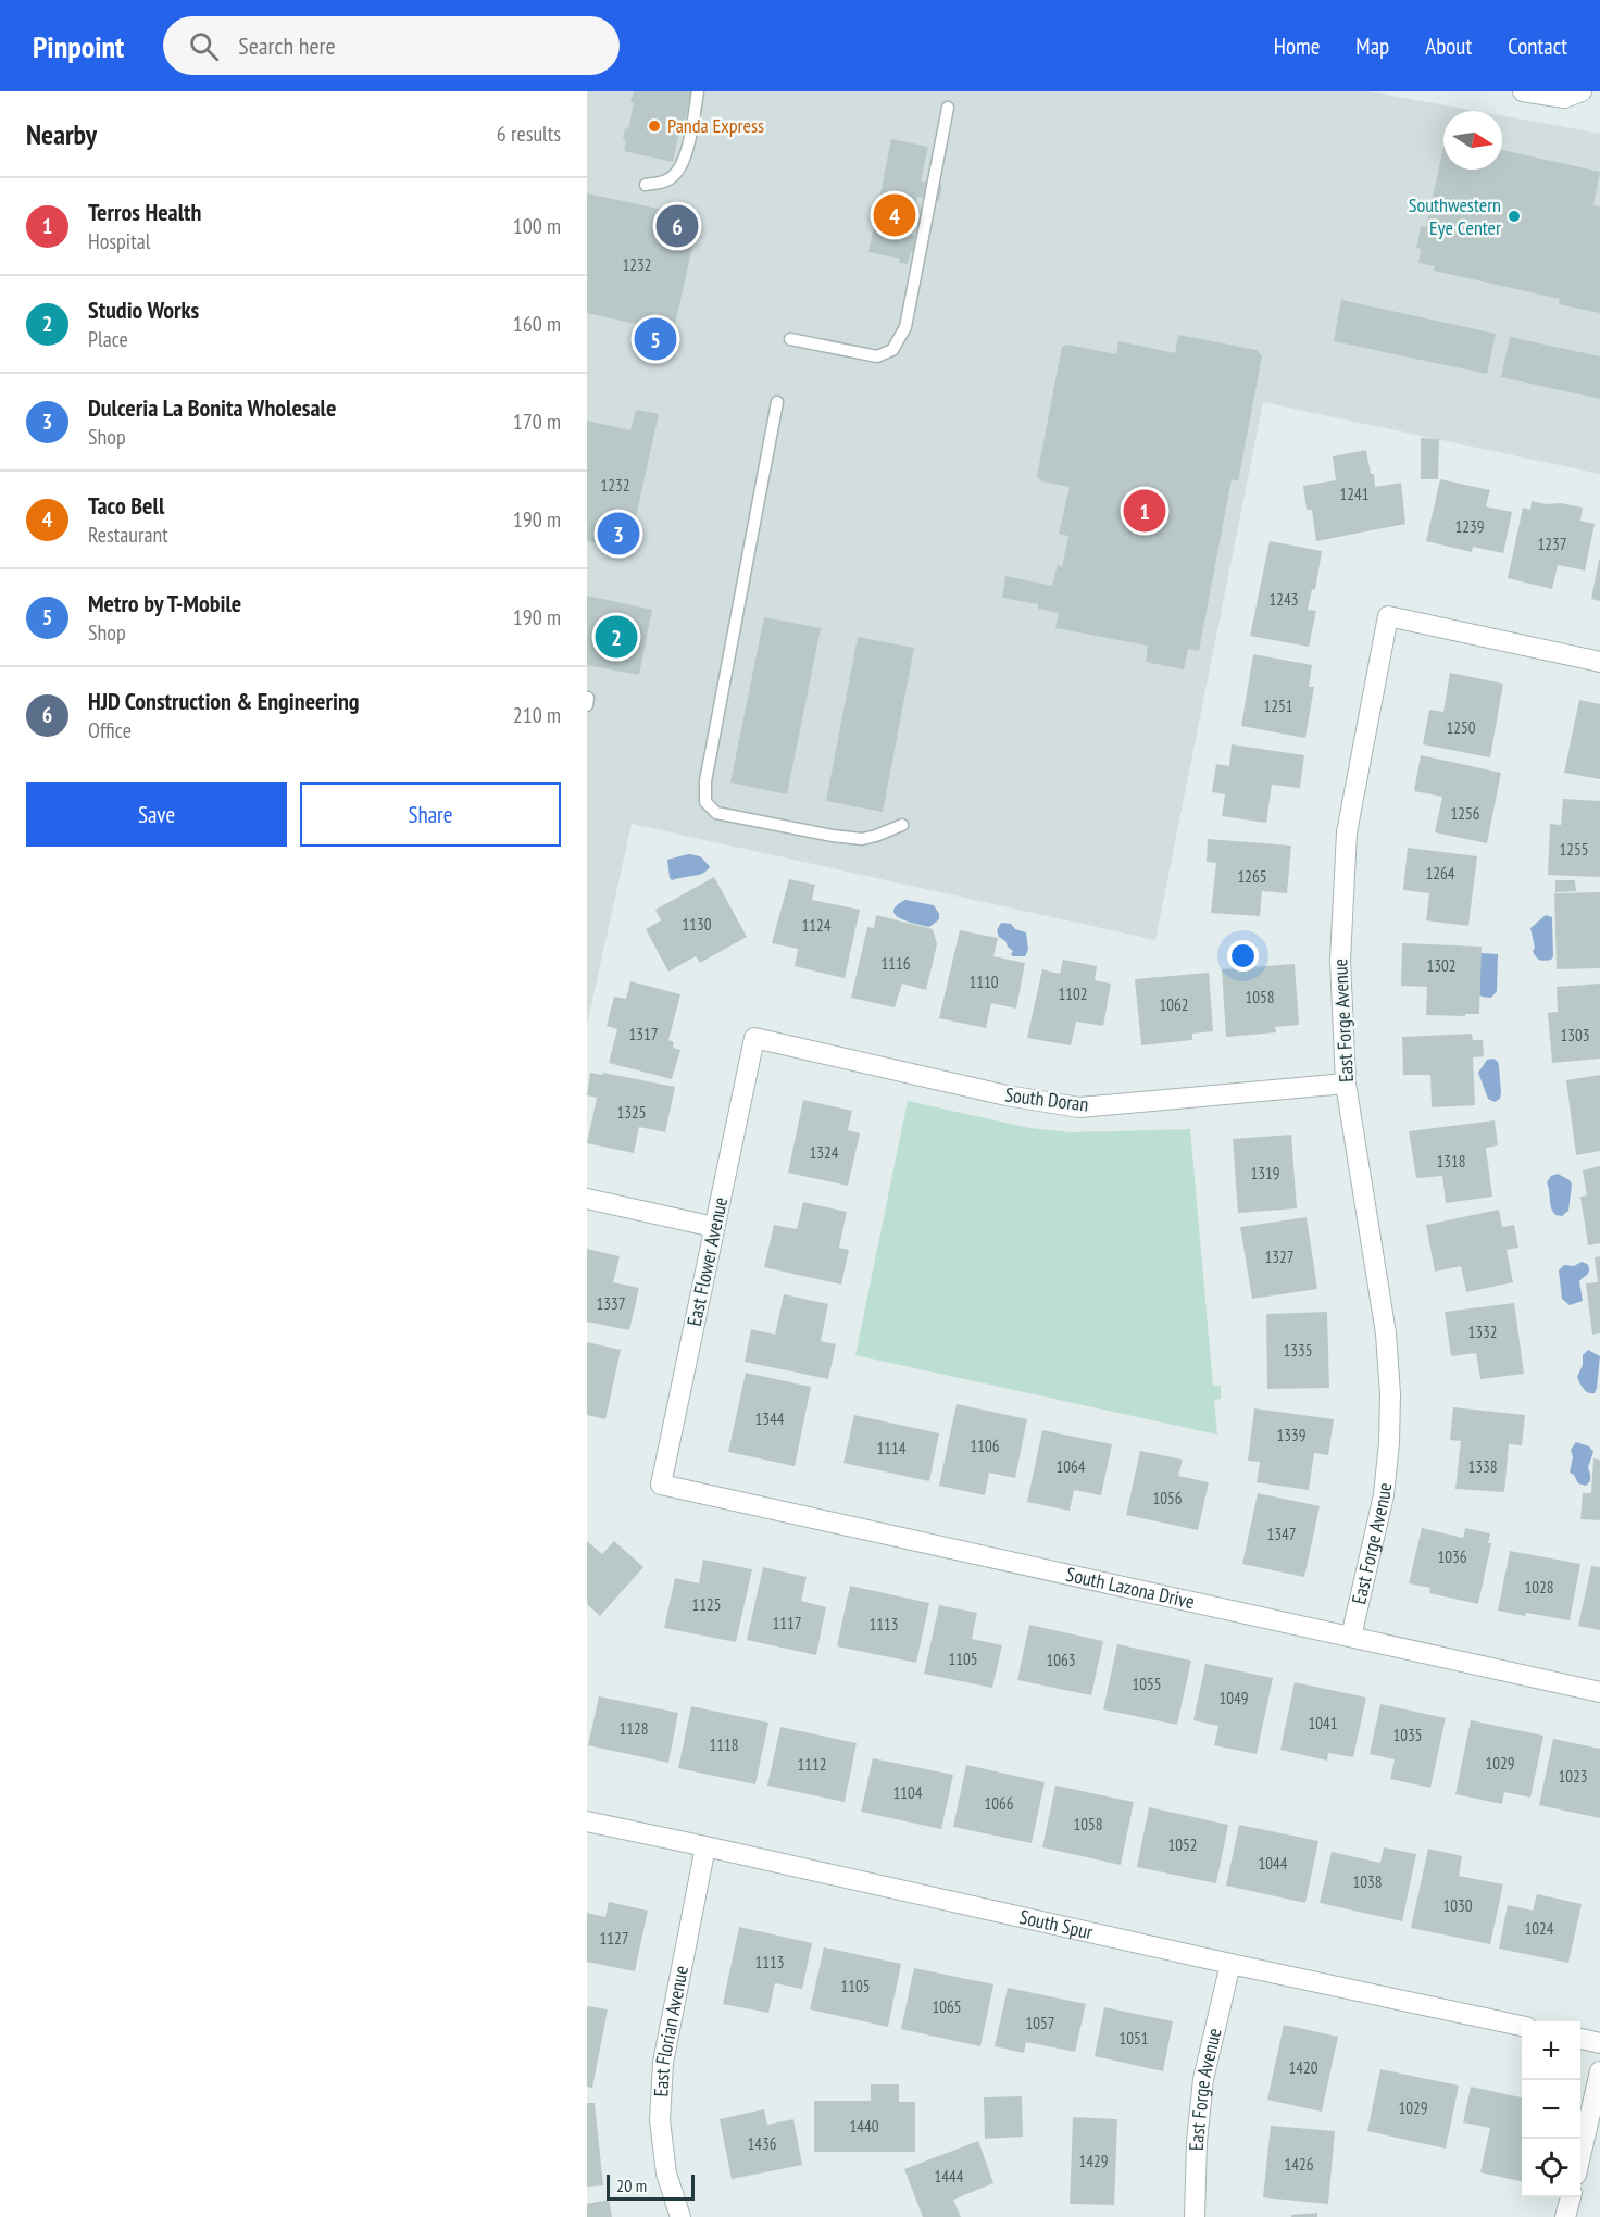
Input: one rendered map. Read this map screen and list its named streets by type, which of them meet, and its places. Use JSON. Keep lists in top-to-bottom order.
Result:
{
  "streets": {
    "street": [
      "East Forge Avenue",
      "South Doran",
      "East Flower Avenue",
      "South Lazona Drive",
      "South Spur",
      "East Florian Avenue"
    ]
  },
  "crossings": [
    ["East Forge Avenue", "South Doran"],
    ["East Forge Avenue", "South Lazona Drive"],
    ["East Forge Avenue", "South Spur"],
    ["South Doran", "East Flower Avenue"],
    ["East Flower Avenue", "South Lazona Drive"],
    ["South Spur", "East Florian Avenue"]
  ],
  "places": ["Panda Express", "Southwestern Eye Center"],
  "house_numbers": [
    "1232",
    "1232",
    "1241",
    "1239",
    "1237",
    "1243",
    "1251",
    "1250",
    "1256",
    "1255",
    "1264",
    "1265",
    "1130",
    "1124",
    "1116",
    "1302",
    "1110",
    "1102",
    "1058",
    "1062",
    "1317",
    "1303",
    "1325",
    "1324",
    "1318",
    "1319",
    "1327",
    "1337",
    "1332",
    "1335",
    "1344",
    "1339",
    "1106",
    "1114",
    "1064",
    "1338",
    "1056",
    "1347",
    "1036",
    "1028",
    "1125",
    "1117",
    "1113",
    "1105",
    "1063",
    "1055",
    "1049",
    "1041",
    "1128",
    "1035",
    "1118",
    "1029",
    "1112",
    "1023",
    "1104",
    "1066",
    "1058",
    "1052",
    "1044",
    "1038",
    "1030",
    "1024",
    "1127",
    "1113",
    "1105",
    "1065",
    "1057",
    "1051",
    "1420",
    "1029",
    "1440",
    "1436",
    "1429",
    "1426",
    "1444"
  ],
  "scale_bar": "20 m",
  "north": "right",
  "page": {
    "header": "Pinpoint",
    "search": "Search here",
    "nav": [
      "Home",
      "Map",
      "About",
      "Contact"
    ],
    "heading": ["Nearby", "6 results"],
    "list": [
      {
        "mark": "1",
        "name": "Terros Health",
        "note": "Hospital",
        "value": "100 m"
      },
      {
        "mark": "2",
        "name": "Studio Works",
        "note": "Place",
        "value": "160 m"
      },
      {
        "mark": "3",
        "name": "Dulceria La Bonita Wholesale",
        "note": "Shop",
        "value": "170 m"
      },
      {
        "mark": "4",
        "name": "Taco Bell",
        "note": "Restaurant",
        "value": "190 m"
      },
      {
        "mark": "5",
        "name": "Metro by T-Mobile",
        "note": "Shop",
        "value": "190 m"
      },
      {
        "mark": "6",
        "name": "HJD Construction & Engineering",
        "note": "Office",
        "value": "210 m"
      }
    ],
    "pins": [
      "4",
      "6",
      "5",
      "1",
      "3",
      "2"
    ],
    "buttons": ["Save", "Share"],
    "map_buttons": ["+", "−"],
    "scale": "20 m"
  }
}
